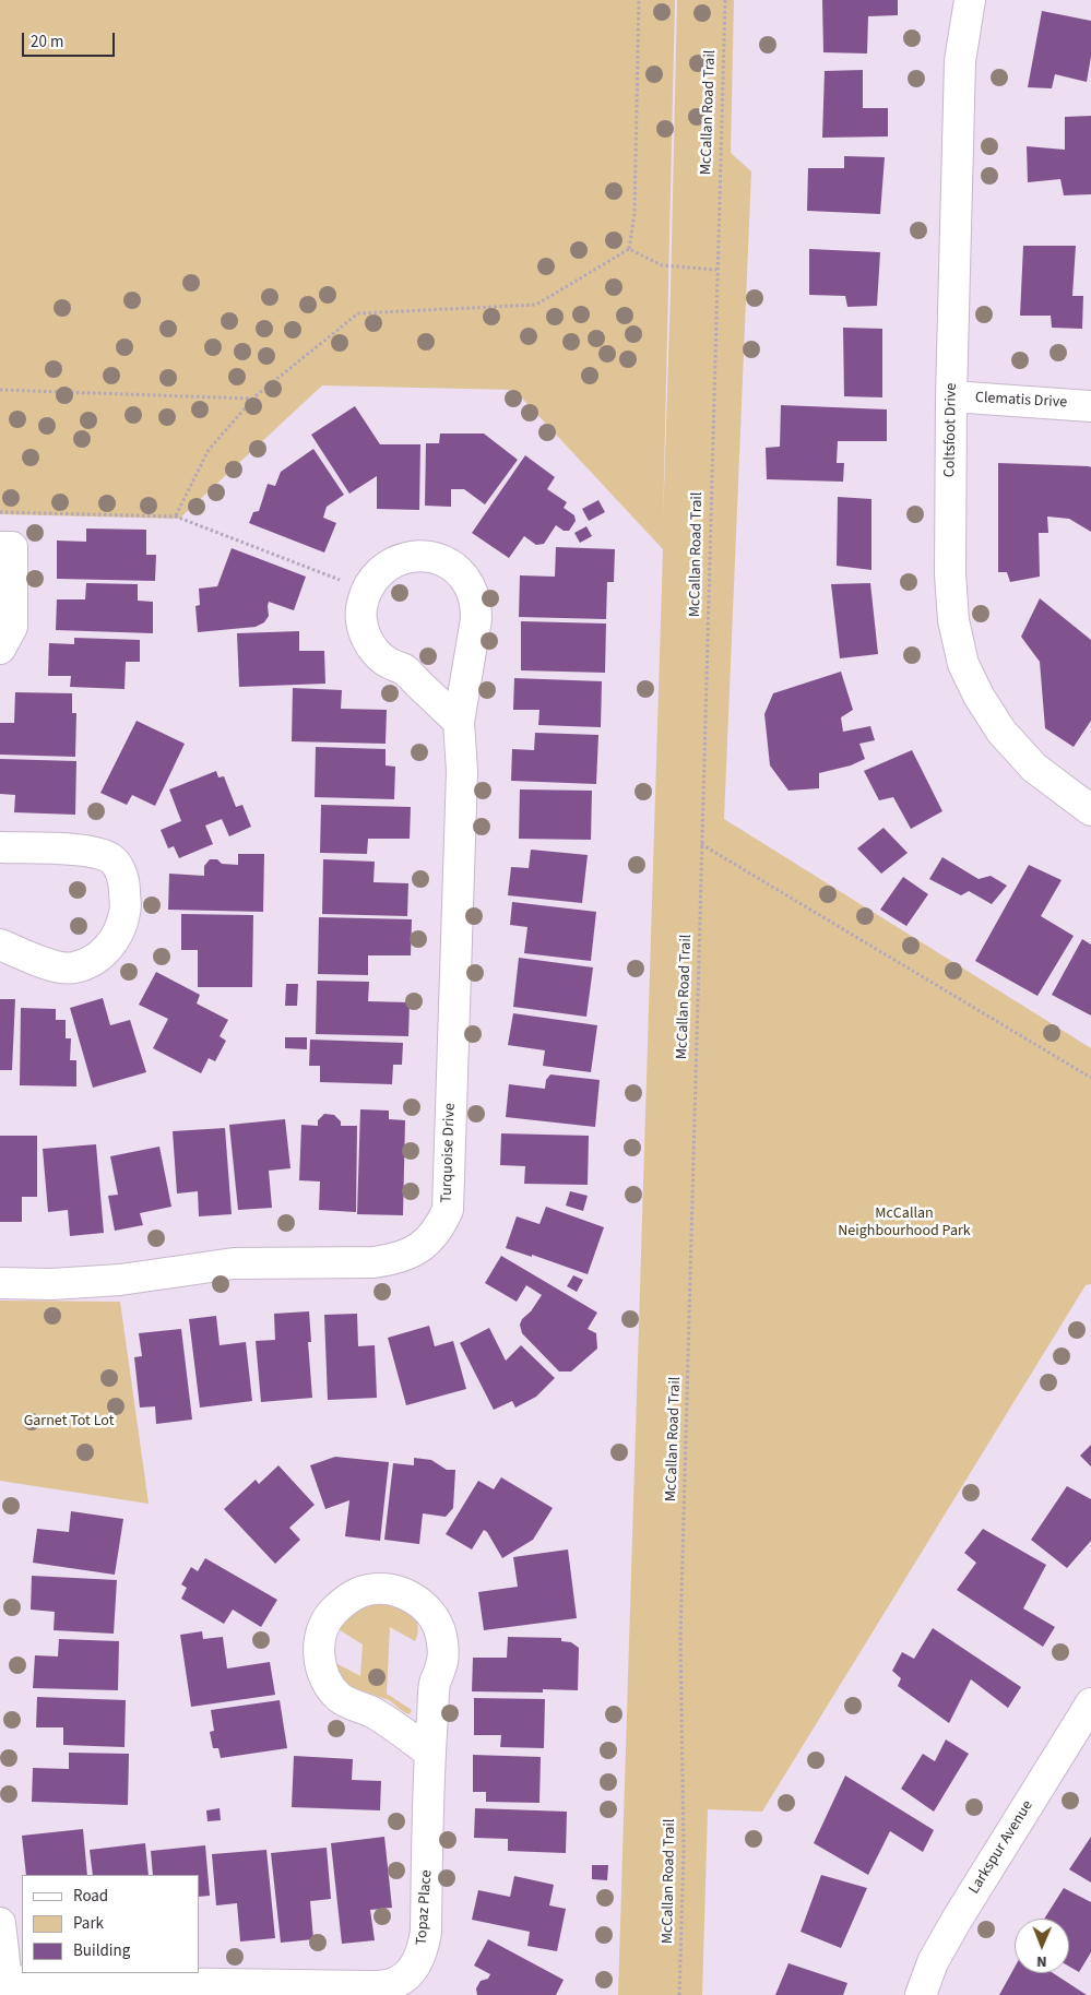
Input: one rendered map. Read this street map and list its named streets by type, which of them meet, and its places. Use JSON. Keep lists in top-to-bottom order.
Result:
{
  "streets": {
    "street": [
      "Clematis Drive",
      "Coltsfoot Drive",
      "Turquoise Drive",
      "Larkspur Avenue",
      "Topaz Place"
    ],
    "path": ["McCallan Road Trail"]
  },
  "crossings": [
    ["Clematis Drive", "Coltsfoot Drive"]
  ],
  "parks": ["McCallan Neighbourhood Park", "Garnet Tot Lot"],
  "legend": ["Road", "Park", "Building"],
  "scale_bar": "20 m",
  "north": "bottom"
}
